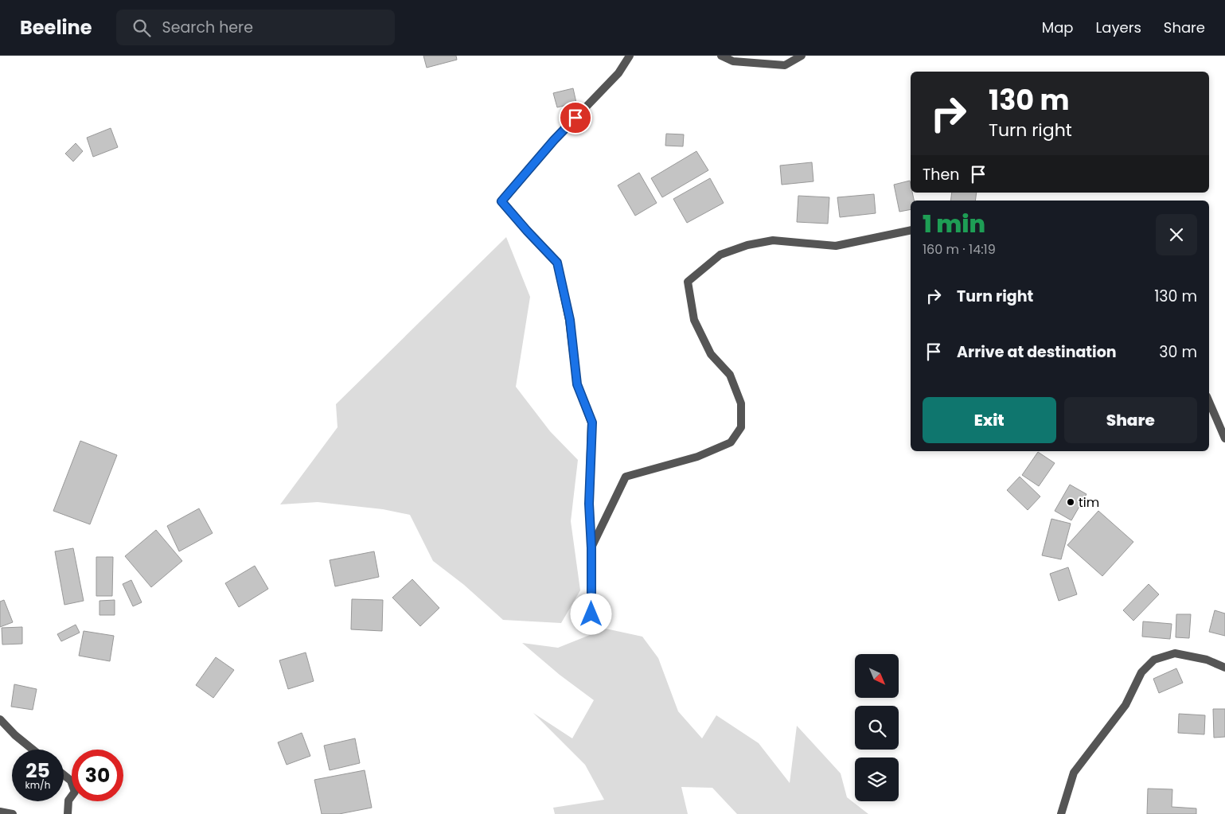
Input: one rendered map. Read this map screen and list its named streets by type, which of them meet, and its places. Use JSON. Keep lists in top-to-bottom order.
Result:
{
  "places": ["tim"],
  "north": "bottom right",
  "page": {
    "header": "Beeline",
    "search": "Search here",
    "nav": ["Map", "Layers", "Share"],
    "turn": ["130 m", "Turn right"],
    "then": "Then",
    "heading": ["1 min", "160 m · 14:19"],
    "list": [
      {
        "name": "Turn right",
        "value": "130 m"
      },
      {
        "name": "Arrive at destination",
        "value": "30 m"
      }
    ],
    "buttons": ["Exit", "Share"],
    "speed": "25 km/h",
    "limit": "30"
  }
}
